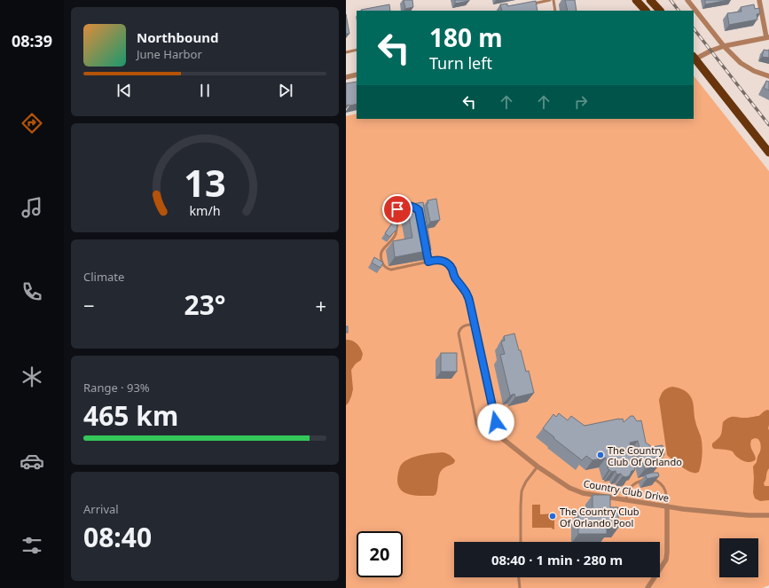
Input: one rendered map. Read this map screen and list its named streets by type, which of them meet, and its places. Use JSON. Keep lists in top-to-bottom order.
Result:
{
  "streets": {
    "street": ["Country Club Drive"]
  },
  "places": ["The Country Club Of Orlando", "The Country Club Of Orlando Pool"],
  "page": {
    "tabs": "08:39",
    "turn": ["180 m", "Turn left"],
    "song": ["Northbound", "June Harbor"],
    "tile": [
      "Climate",
      ["Range · 93%", "465 km"],
      ["Arrival", "08:40"]
    ],
    "heat": ["−", "23°", "+"],
    "limit": "20",
    "trip": "08:40 · 1 min · 280 m",
    "gauge": ["13", "km/h"]
  }
}
